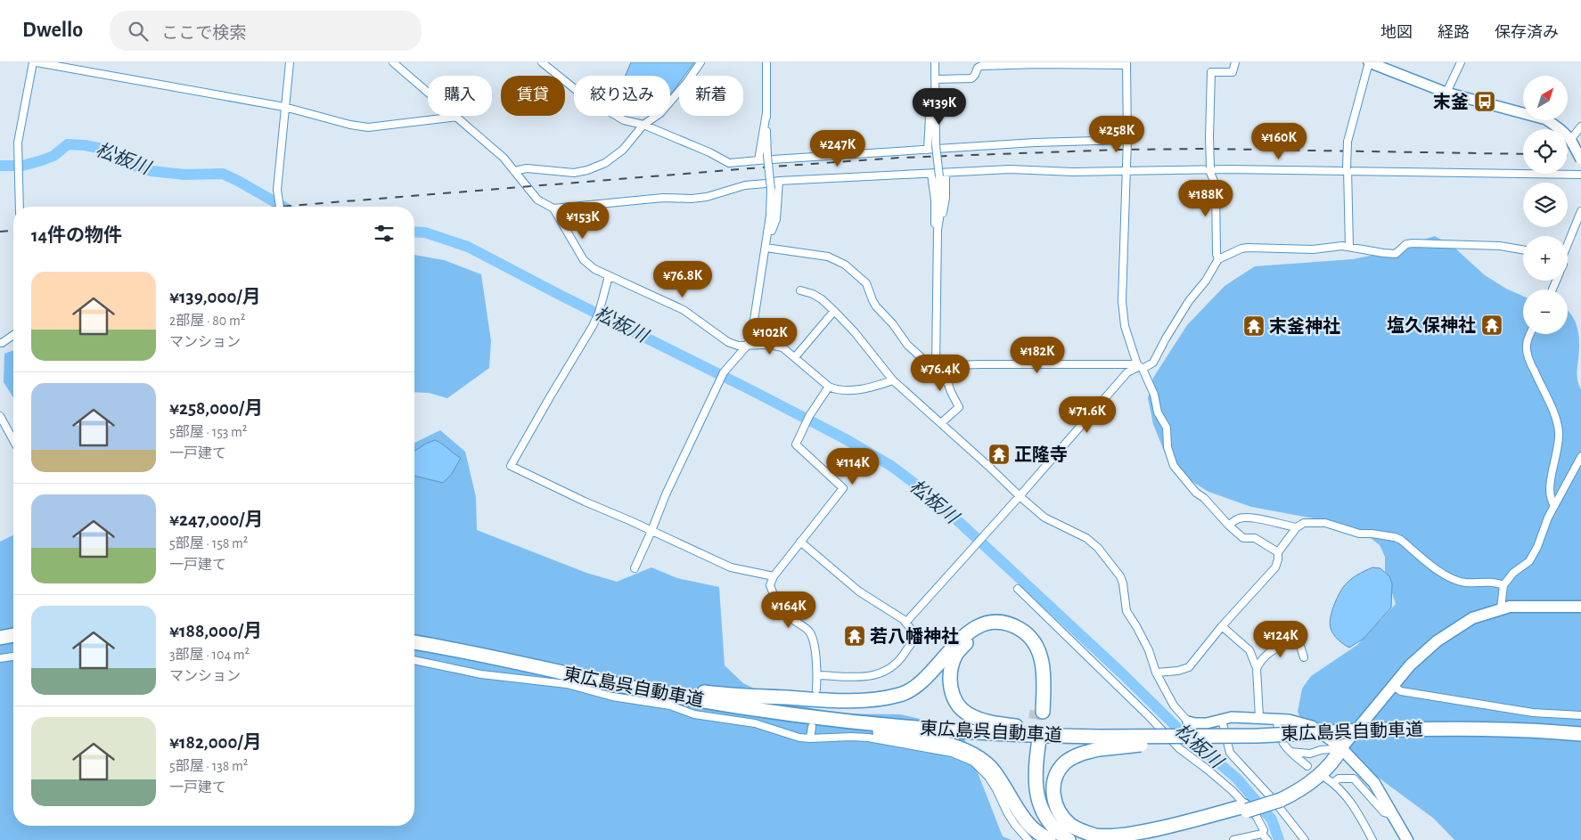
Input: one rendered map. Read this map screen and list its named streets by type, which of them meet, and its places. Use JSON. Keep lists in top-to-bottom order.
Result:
{
  "streets": {
    "highway": ["東広島呉自動車道"]
  },
  "water": ["松板川"],
  "places": {
    "bus stop": ["末釜"],
    "temple": [
      "塩久保神社",
      "末釜神社",
      "正隆寺",
      "若八幡神社"
    ]
  },
  "north": "top right",
  "page": {
    "header": "Dwello",
    "search": "ここで検索",
    "nav": ["地図", "経路", "保存済み"],
    "map_buttons": ["+", "−"],
    "chip": [
      "購入",
      "賃貸",
      "絞り込み",
      "新着"
    ],
    "price": [
      "¥139K",
      "¥258K",
      "¥160K",
      "¥247K",
      "¥188K",
      "¥153K",
      "¥76.8K",
      "¥102K",
      "¥182K",
      "¥76.4K",
      "¥71.6K",
      "¥114K",
      "¥164K",
      "¥124K"
    ],
    "heading": "14件の物件",
    "list": [
      {
        "name": "¥139,000/月",
        "note": "2部屋 · 80 m² · マンション"
      },
      {
        "name": "¥258,000/月",
        "note": "5部屋 · 153 m² · 一戸建て"
      },
      {
        "name": "¥247,000/月",
        "note": "5部屋 · 158 m² · 一戸建て"
      },
      {
        "name": "¥188,000/月",
        "note": "3部屋 · 104 m² · マンション"
      },
      {
        "name": "¥182,000/月",
        "note": "5部屋 · 138 m² · 一戸建て"
      }
    ]
  }
}
